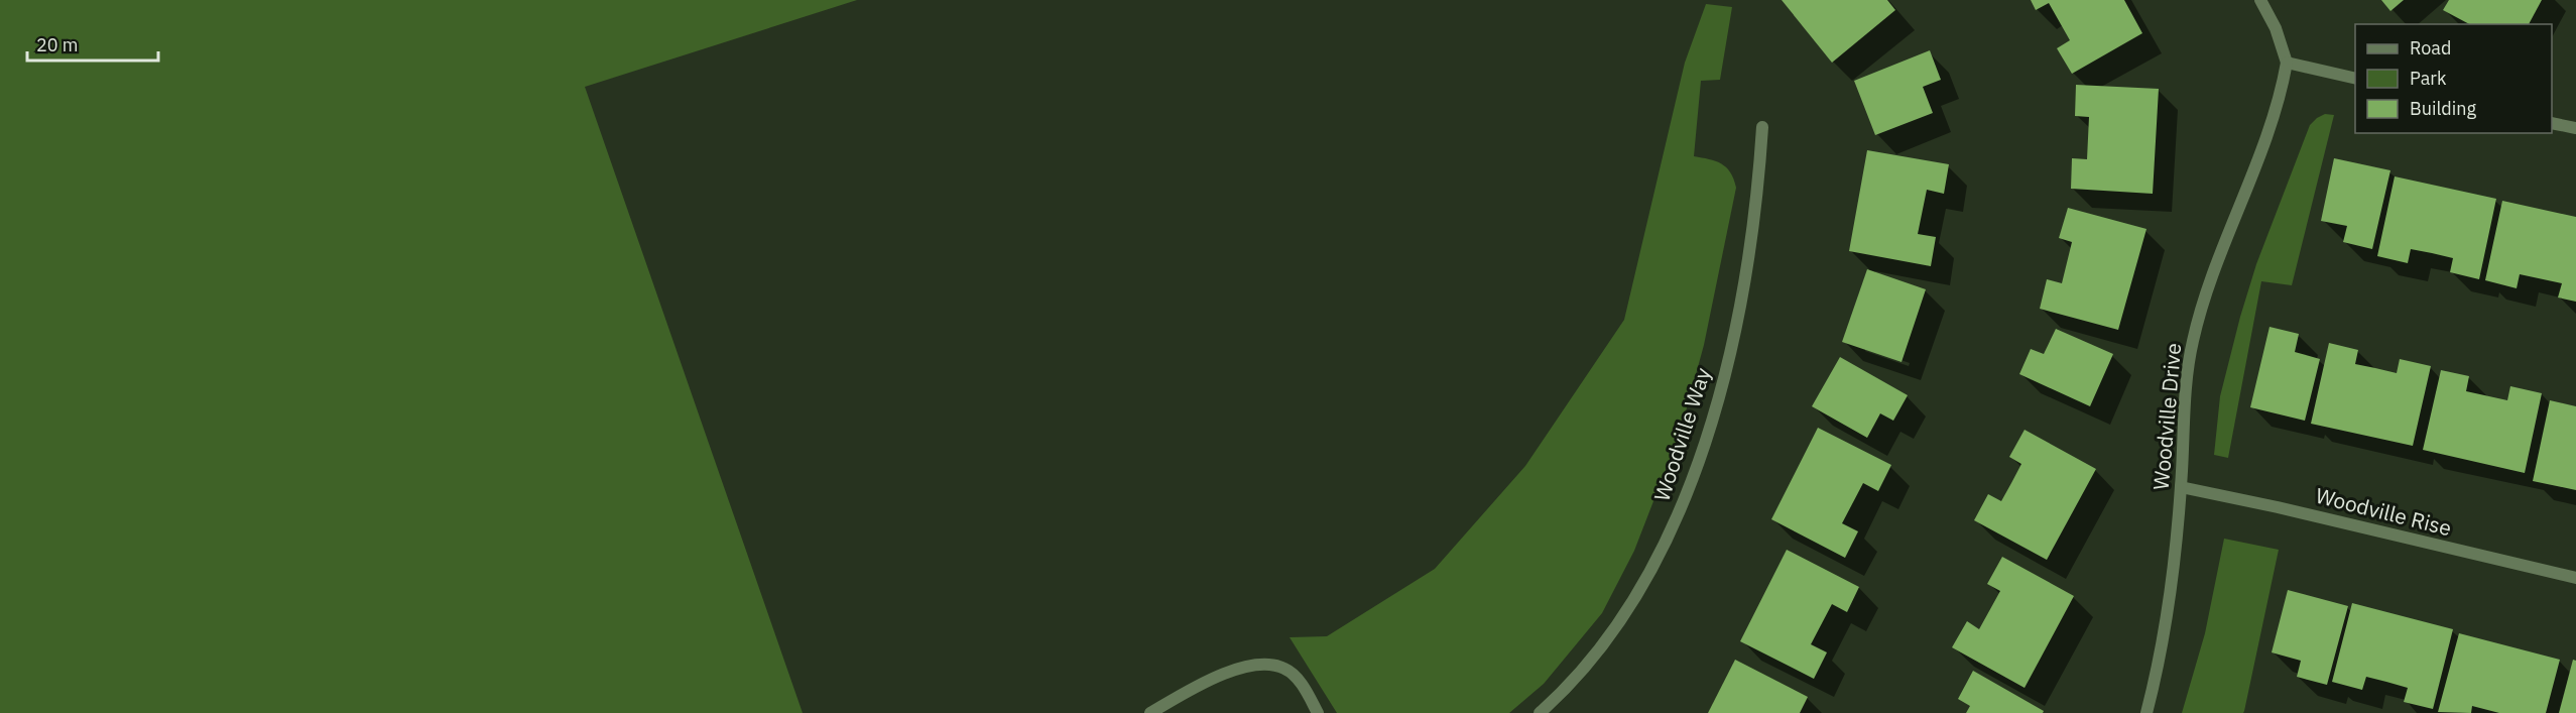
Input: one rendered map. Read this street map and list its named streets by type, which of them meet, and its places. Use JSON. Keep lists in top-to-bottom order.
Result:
{
  "streets": {
    "street": ["Woodville Drive", "Woodville Way", "Woodville Rise"]
  },
  "crossings": [
    ["Woodville Drive", "Woodville Rise"]
  ],
  "legend": ["Road", "Park", "Building"],
  "scale_bar": "20 m"
}
